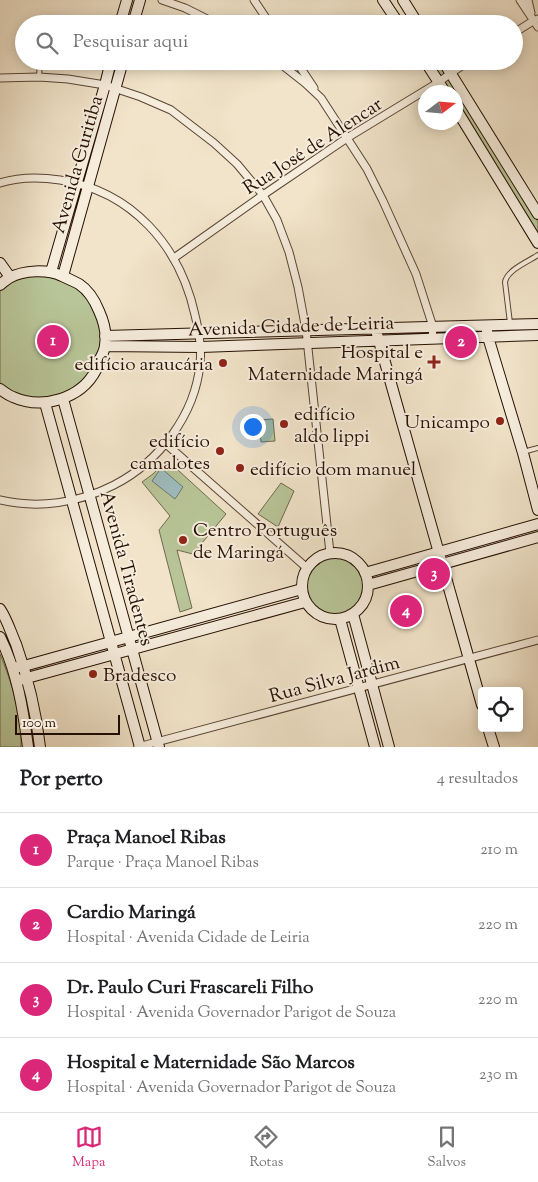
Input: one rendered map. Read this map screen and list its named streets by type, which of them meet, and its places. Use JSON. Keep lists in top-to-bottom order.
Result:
{
  "streets": {
    "main road": ["Avenida Curitiba", "Avenida Cidade de Leiria", "Avenida Tiradentes"],
    "street": ["Rua José de Alencar", "Rua Silva Jardim"]
  },
  "crossings": [
    ["Avenida Tiradentes", "Rua Silva Jardim"]
  ],
  "places": {
    "health": ["Hospital e Maternidade Maringá"],
    "other": [
      "edifício araucária",
      "Unicampo",
      "edifício aldo lippi",
      "edifício camalotes",
      "edifício dom manuel",
      "Centro Português de Maringá",
      "Bradesco"
    ]
  },
  "scale_bar": "100 m",
  "north": "right",
  "page": {
    "search": "Pesquisar aqui",
    "pins": [
      "1",
      "2",
      "3",
      "4"
    ],
    "scale": "100 m",
    "heading": ["Por perto", "4 resultados"],
    "list": [
      {
        "mark": "1",
        "name": "Praça Manoel Ribas",
        "note": "Parque · Praça Manoel Ribas",
        "value": "210 m"
      },
      {
        "mark": "2",
        "name": "Cardio Maringá",
        "note": "Hospital · Avenida Cidade de Leiria",
        "value": "220 m"
      },
      {
        "mark": "3",
        "name": "Dr. Paulo Curi Frascareli Filho",
        "note": "Hospital · Avenida Governador Parigot de Souza",
        "value": "220 m"
      },
      {
        "mark": "4",
        "name": "Hospital e Maternidade São Marcos",
        "note": "Hospital · Avenida Governador Parigot de Souza",
        "value": "230 m"
      }
    ],
    "nav": ["Mapa", "Rotas", "Salvos"]
  }
}
